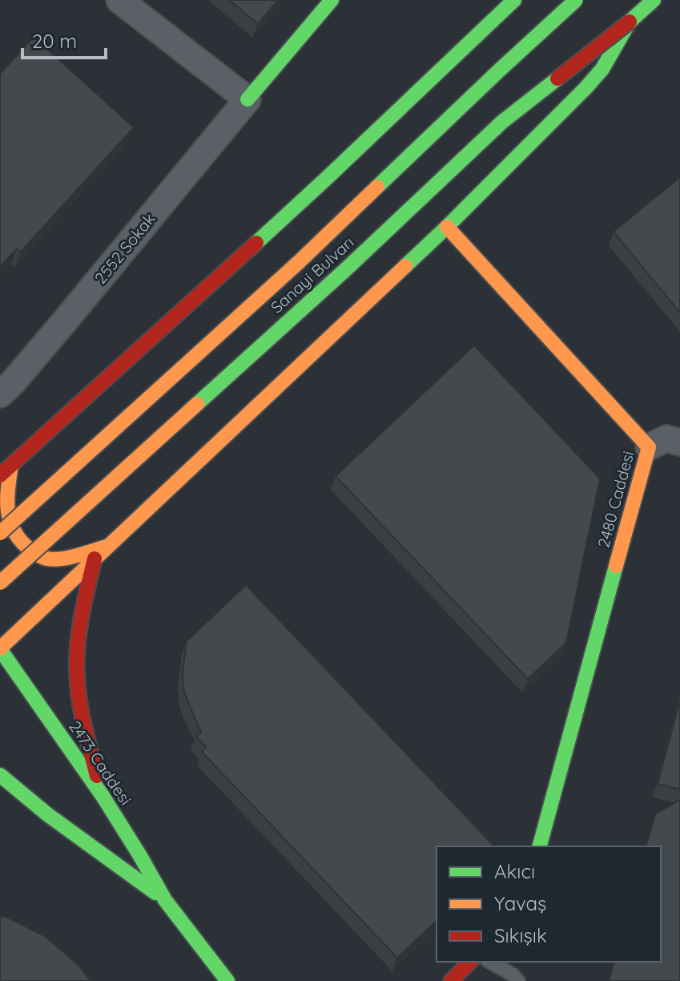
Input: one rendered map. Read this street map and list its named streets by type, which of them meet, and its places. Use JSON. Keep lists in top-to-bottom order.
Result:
{
  "streets": {
    "main road": ["Sanayi Bulvarı", "2480 Caddesi", "2473 Caddesi"],
    "street": ["2552 Sokak"]
  },
  "legend": ["Akıcı", "Yavaş", "Sıkışık"],
  "scale_bar": "20 m"
}
